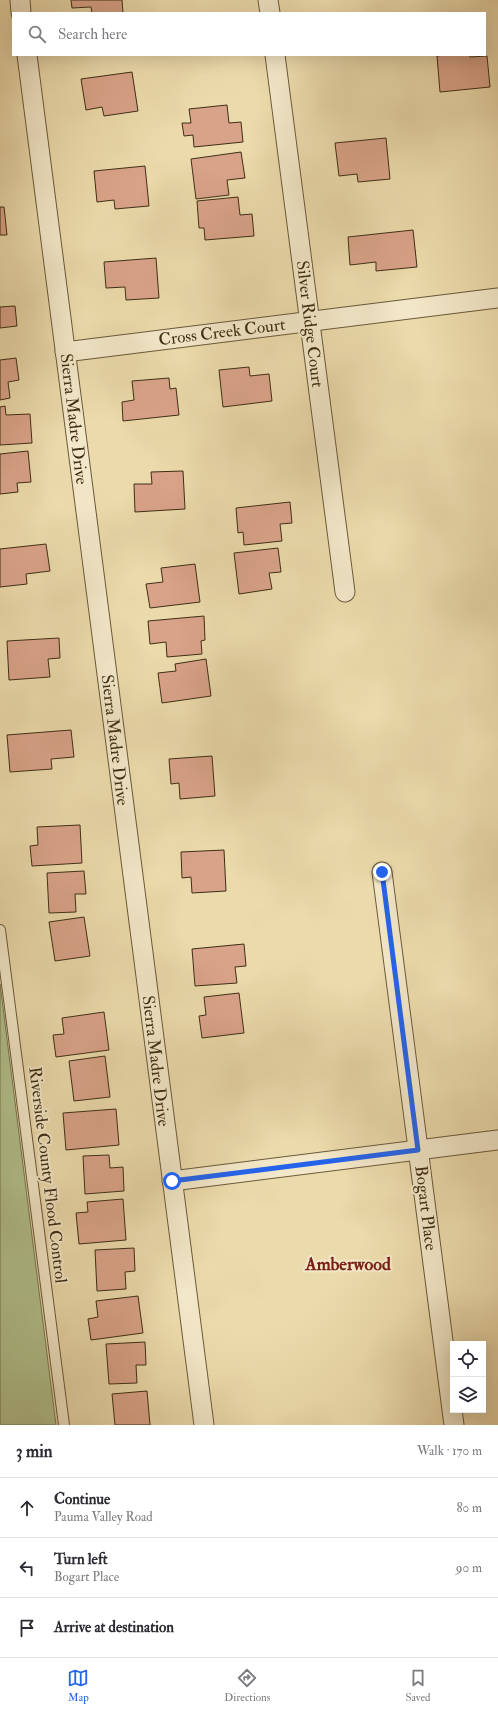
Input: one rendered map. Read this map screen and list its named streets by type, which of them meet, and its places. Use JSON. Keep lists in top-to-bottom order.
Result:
{
  "streets": {
    "street": [
      "Silver Ridge Court",
      "Cross Creek Court",
      "Sierra Madre Drive",
      "Bogart Place"
    ],
    "lane": ["Riverside County Flood Control"]
  },
  "crossings": [
    ["Silver Ridge Court", "Cross Creek Court"],
    ["Cross Creek Court", "Sierra Madre Drive"]
  ],
  "districts": ["Amberwood"],
  "page": {
    "search": "Search here",
    "heading": ["3 min", "Walk · 170 m"],
    "list": [
      ["Continue", "Pauma Valley Road", "80 m"],
      ["Turn left", "Bogart Place", "90 m"],
      "Arrive at destination"
    ],
    "nav": ["Map", "Directions", "Saved"]
  }
}
